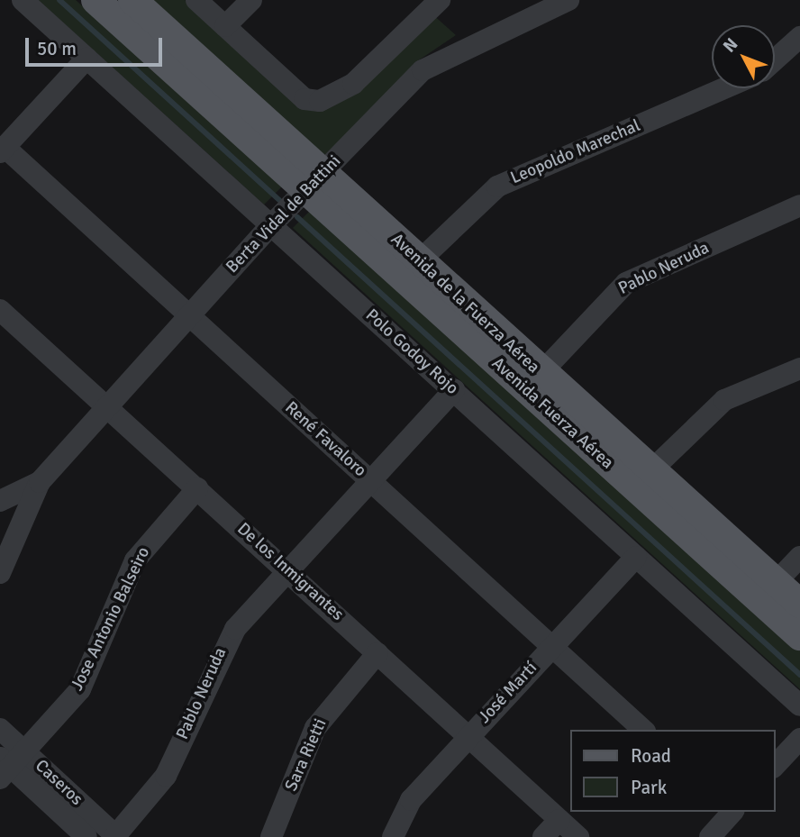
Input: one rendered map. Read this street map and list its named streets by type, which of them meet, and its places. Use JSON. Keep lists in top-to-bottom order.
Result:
{
  "streets": {
    "main road": ["Avenida de la Fuerza Aérea", "Avenida Fuerza Aérea"],
    "street": [
      "Leopoldo Marechal",
      "Berta Vidal de Battini",
      "Pablo Neruda",
      "Polo Godoy Rojo",
      "René Favaloro",
      "De los Inmigrantes",
      "Jose Antonio Balseiro",
      "José Martí",
      "Sara Rietti",
      "Caseros"
    ]
  },
  "crossings": [
    ["Leopoldo Marechal", "Avenida de la Fuerza Aérea"],
    ["Berta Vidal de Battini", "Avenida de la Fuerza Aérea"],
    ["Berta Vidal de Battini", "Polo Godoy Rojo"],
    ["Berta Vidal de Battini", "Avenida Fuerza Aérea"],
    ["Berta Vidal de Battini", "René Favaloro"],
    ["Berta Vidal de Battini", "De los Inmigrantes"],
    ["Pablo Neruda", "Avenida de la Fuerza Aérea"],
    ["Pablo Neruda", "Polo Godoy Rojo"],
    ["Pablo Neruda", "Avenida Fuerza Aérea"],
    ["Pablo Neruda", "René Favaloro"],
    ["Pablo Neruda", "De los Inmigrantes"],
    ["Pablo Neruda", "Caseros"],
    ["Avenida de la Fuerza Aérea", "Avenida Fuerza Aérea"],
    ["Polo Godoy Rojo", "José Martí"],
    ["René Favaloro", "José Martí"],
    ["De los Inmigrantes", "Jose Antonio Balseiro"],
    ["De los Inmigrantes", "José Martí"],
    ["De los Inmigrantes", "Sara Rietti"],
    ["Jose Antonio Balseiro", "Caseros"]
  ],
  "legend": ["Road", "Park"],
  "scale_bar": "50 m",
  "north": "top left"
}
